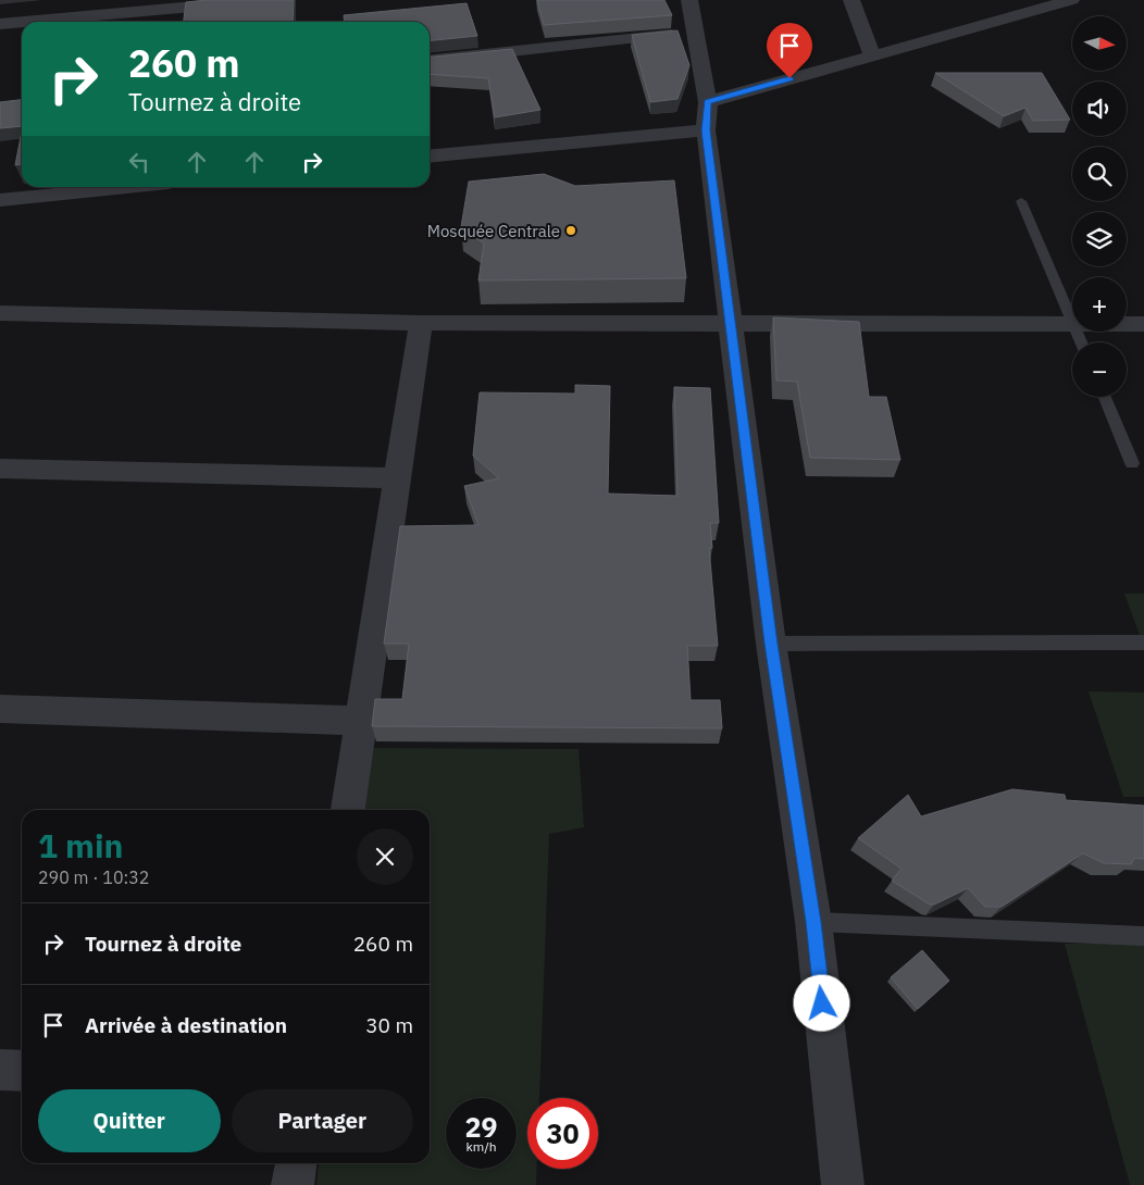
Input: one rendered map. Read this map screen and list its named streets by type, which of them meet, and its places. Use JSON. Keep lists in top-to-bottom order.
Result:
{
  "places": ["Mosquée Centrale"],
  "north": "right",
  "page": {
    "map_buttons": ["+", "−"],
    "turn": ["260 m", "Tournez à droite"],
    "heading": ["1 min", "290 m · 10:32"],
    "list": [
      {
        "name": "Tournez à droite",
        "value": "260 m"
      },
      {
        "name": "Arrivée à destination",
        "value": "30 m"
      }
    ],
    "buttons": ["Quitter", "Partager"],
    "speed": "29 km/h",
    "limit": "30"
  }
}
